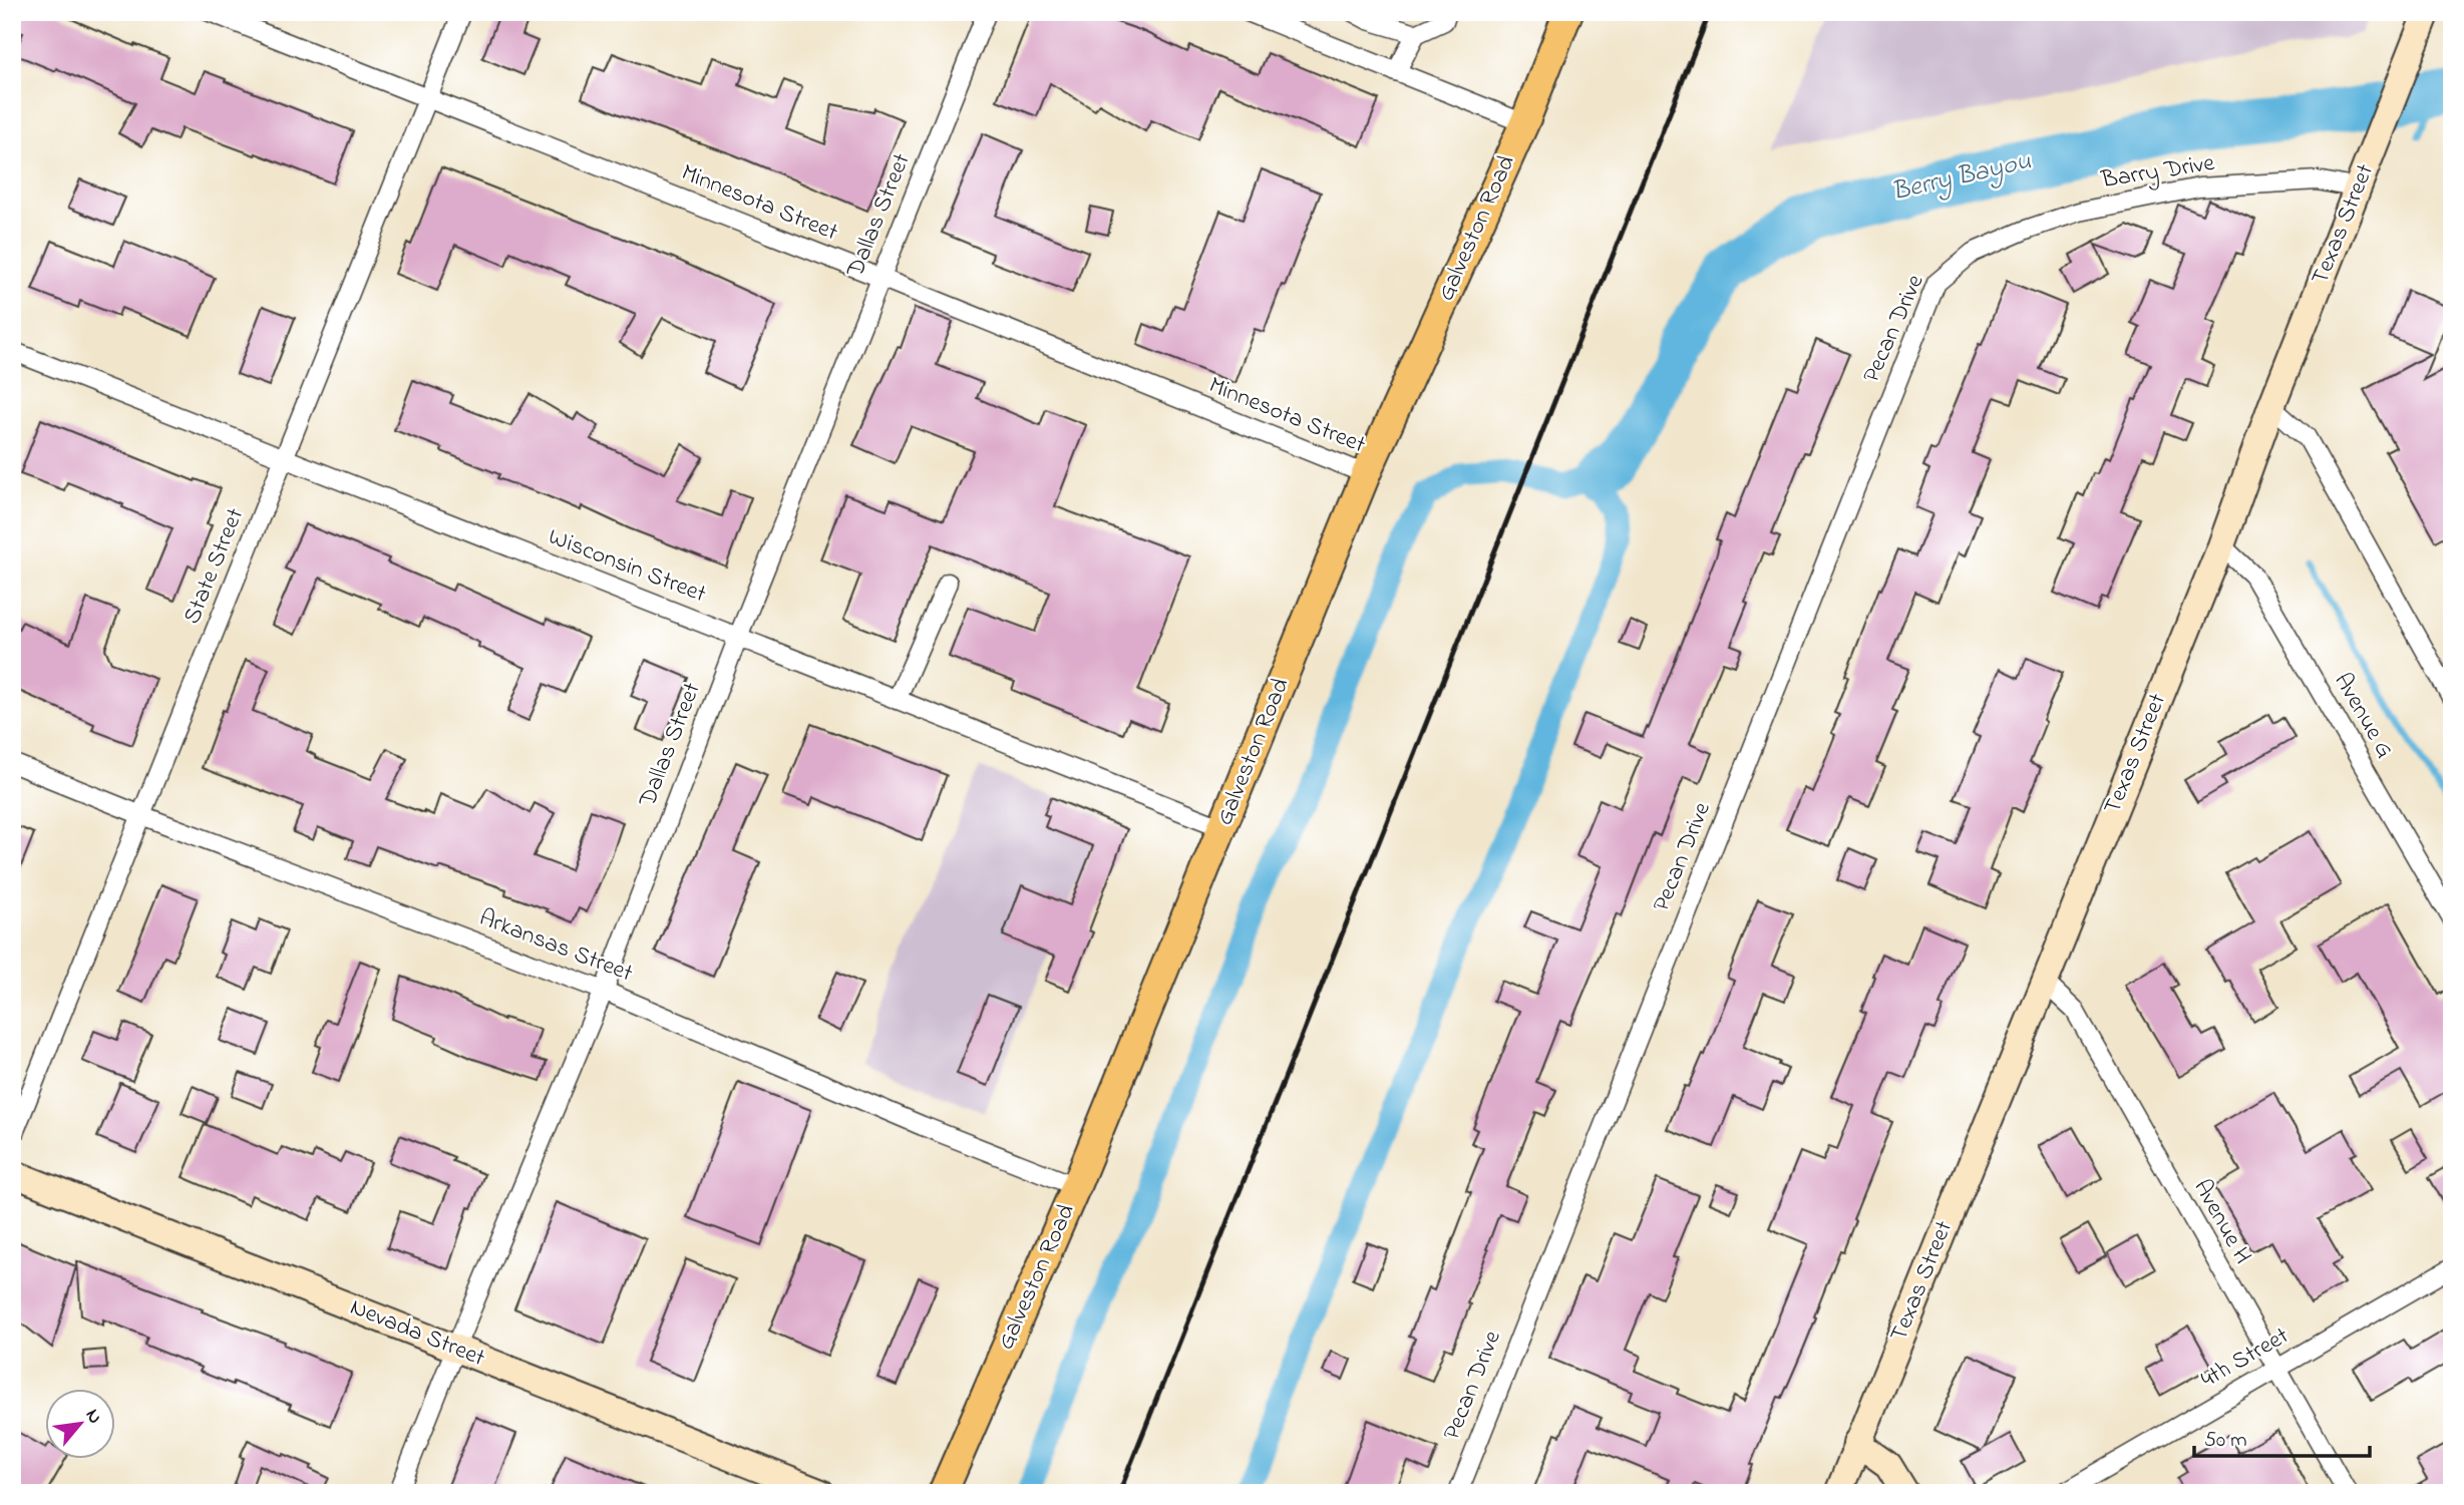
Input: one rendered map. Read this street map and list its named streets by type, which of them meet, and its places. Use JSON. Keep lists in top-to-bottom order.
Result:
{
  "streets": {
    "main road": ["Galveston Road"],
    "street": [
      "Barry Drive",
      "Minnesota Street",
      "Dallas Street",
      "Texas Street",
      "Pecan Drive",
      "State Street",
      "Wisconsin Street",
      "Avenue G",
      "Arkansas Street",
      "Avenue H",
      "Nevada Street",
      "4th Street"
    ]
  },
  "crossings": [
    ["Barry Drive", "Texas Street"],
    ["Barry Drive", "Pecan Drive"],
    ["Minnesota Street", "Dallas Street"],
    ["Minnesota Street", "Galveston Road"],
    ["Minnesota Street", "State Street"],
    ["Dallas Street", "Wisconsin Street"],
    ["Dallas Street", "Arkansas Street"],
    ["Dallas Street", "Nevada Street"],
    ["Texas Street", "Avenue G"],
    ["Texas Street", "Avenue H"],
    ["Galveston Road", "Wisconsin Street"],
    ["Galveston Road", "Arkansas Street"],
    ["State Street", "Wisconsin Street"],
    ["State Street", "Arkansas Street"],
    ["Avenue H", "4th Street"]
  ],
  "water": ["Berry Bayou"],
  "scale_bar": "50 m",
  "north": "top right"
}
